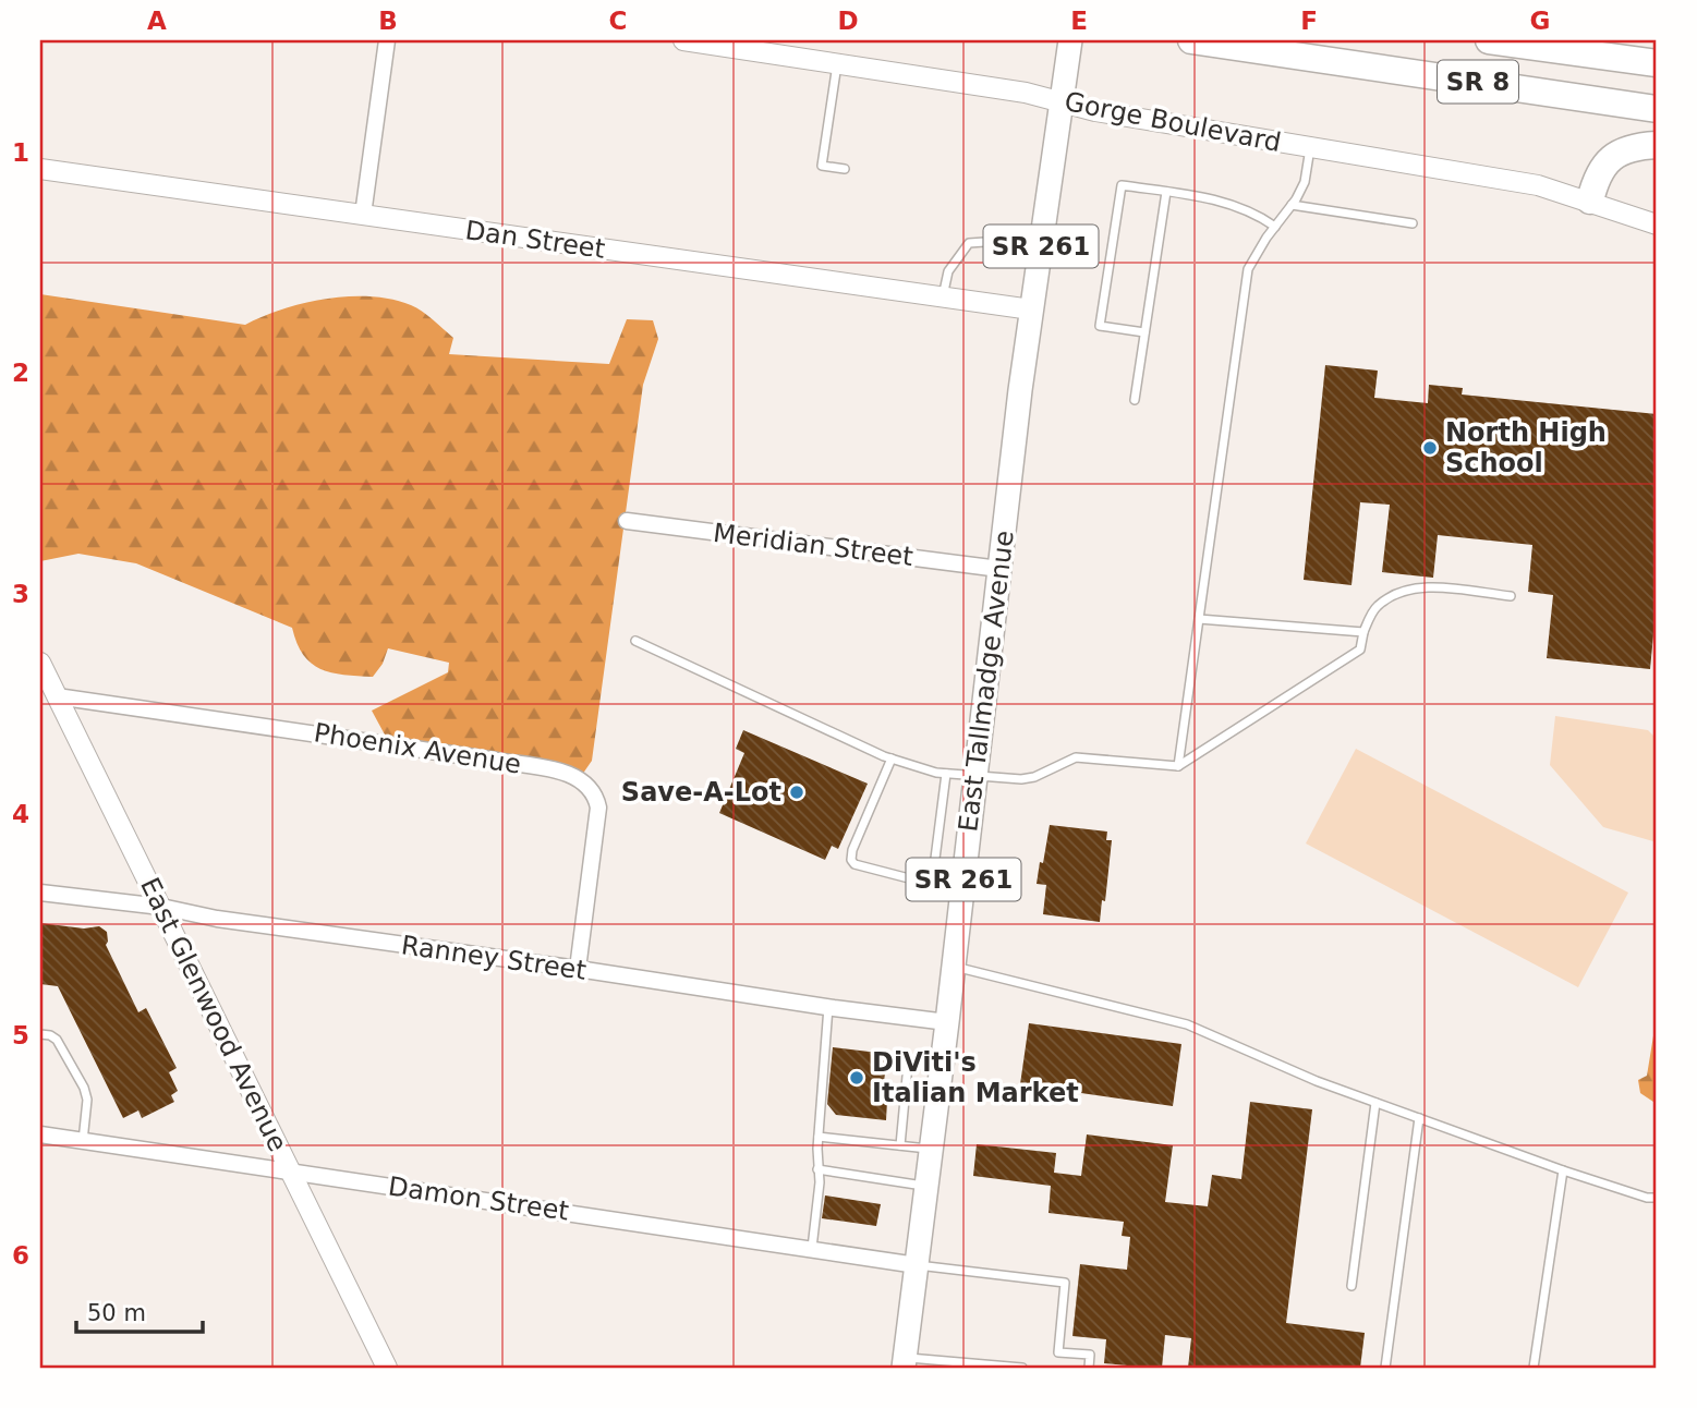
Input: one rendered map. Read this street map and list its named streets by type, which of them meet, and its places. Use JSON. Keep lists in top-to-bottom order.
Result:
{
  "streets": {
    "highway": ["SR 8"],
    "main road": ["SR 261", "East Tallmadge Avenue"],
    "street": [
      "Gorge Boulevard",
      "Dan Street",
      "Meridian Street",
      "Phoenix Avenue",
      "Ranney Street",
      "East Glenwood Avenue",
      "Damon Street"
    ]
  },
  "crossings": [
    ["Gorge Boulevard", "East Tallmadge Avenue"],
    ["Dan Street", "East Tallmadge Avenue"],
    ["Meridian Street", "East Tallmadge Avenue"],
    ["East Tallmadge Avenue", "Ranney Street"],
    ["East Tallmadge Avenue", "Damon Street"],
    ["Phoenix Avenue", "Ranney Street"],
    ["Phoenix Avenue", "East Glenwood Avenue"],
    ["Ranney Street", "East Glenwood Avenue"],
    ["East Glenwood Avenue", "Damon Street"]
  ],
  "places": ["North High School", "Save-A-Lot", "DiViti's Italian Market"],
  "scale_bar": "50 m",
  "grid": {
    "columns": [
      "A",
      "B",
      "C",
      "D",
      "E",
      "F",
      "G"
    ],
    "rows": [
      "1",
      "2",
      "3",
      "4",
      "5",
      "6"
    ]
  }
}
